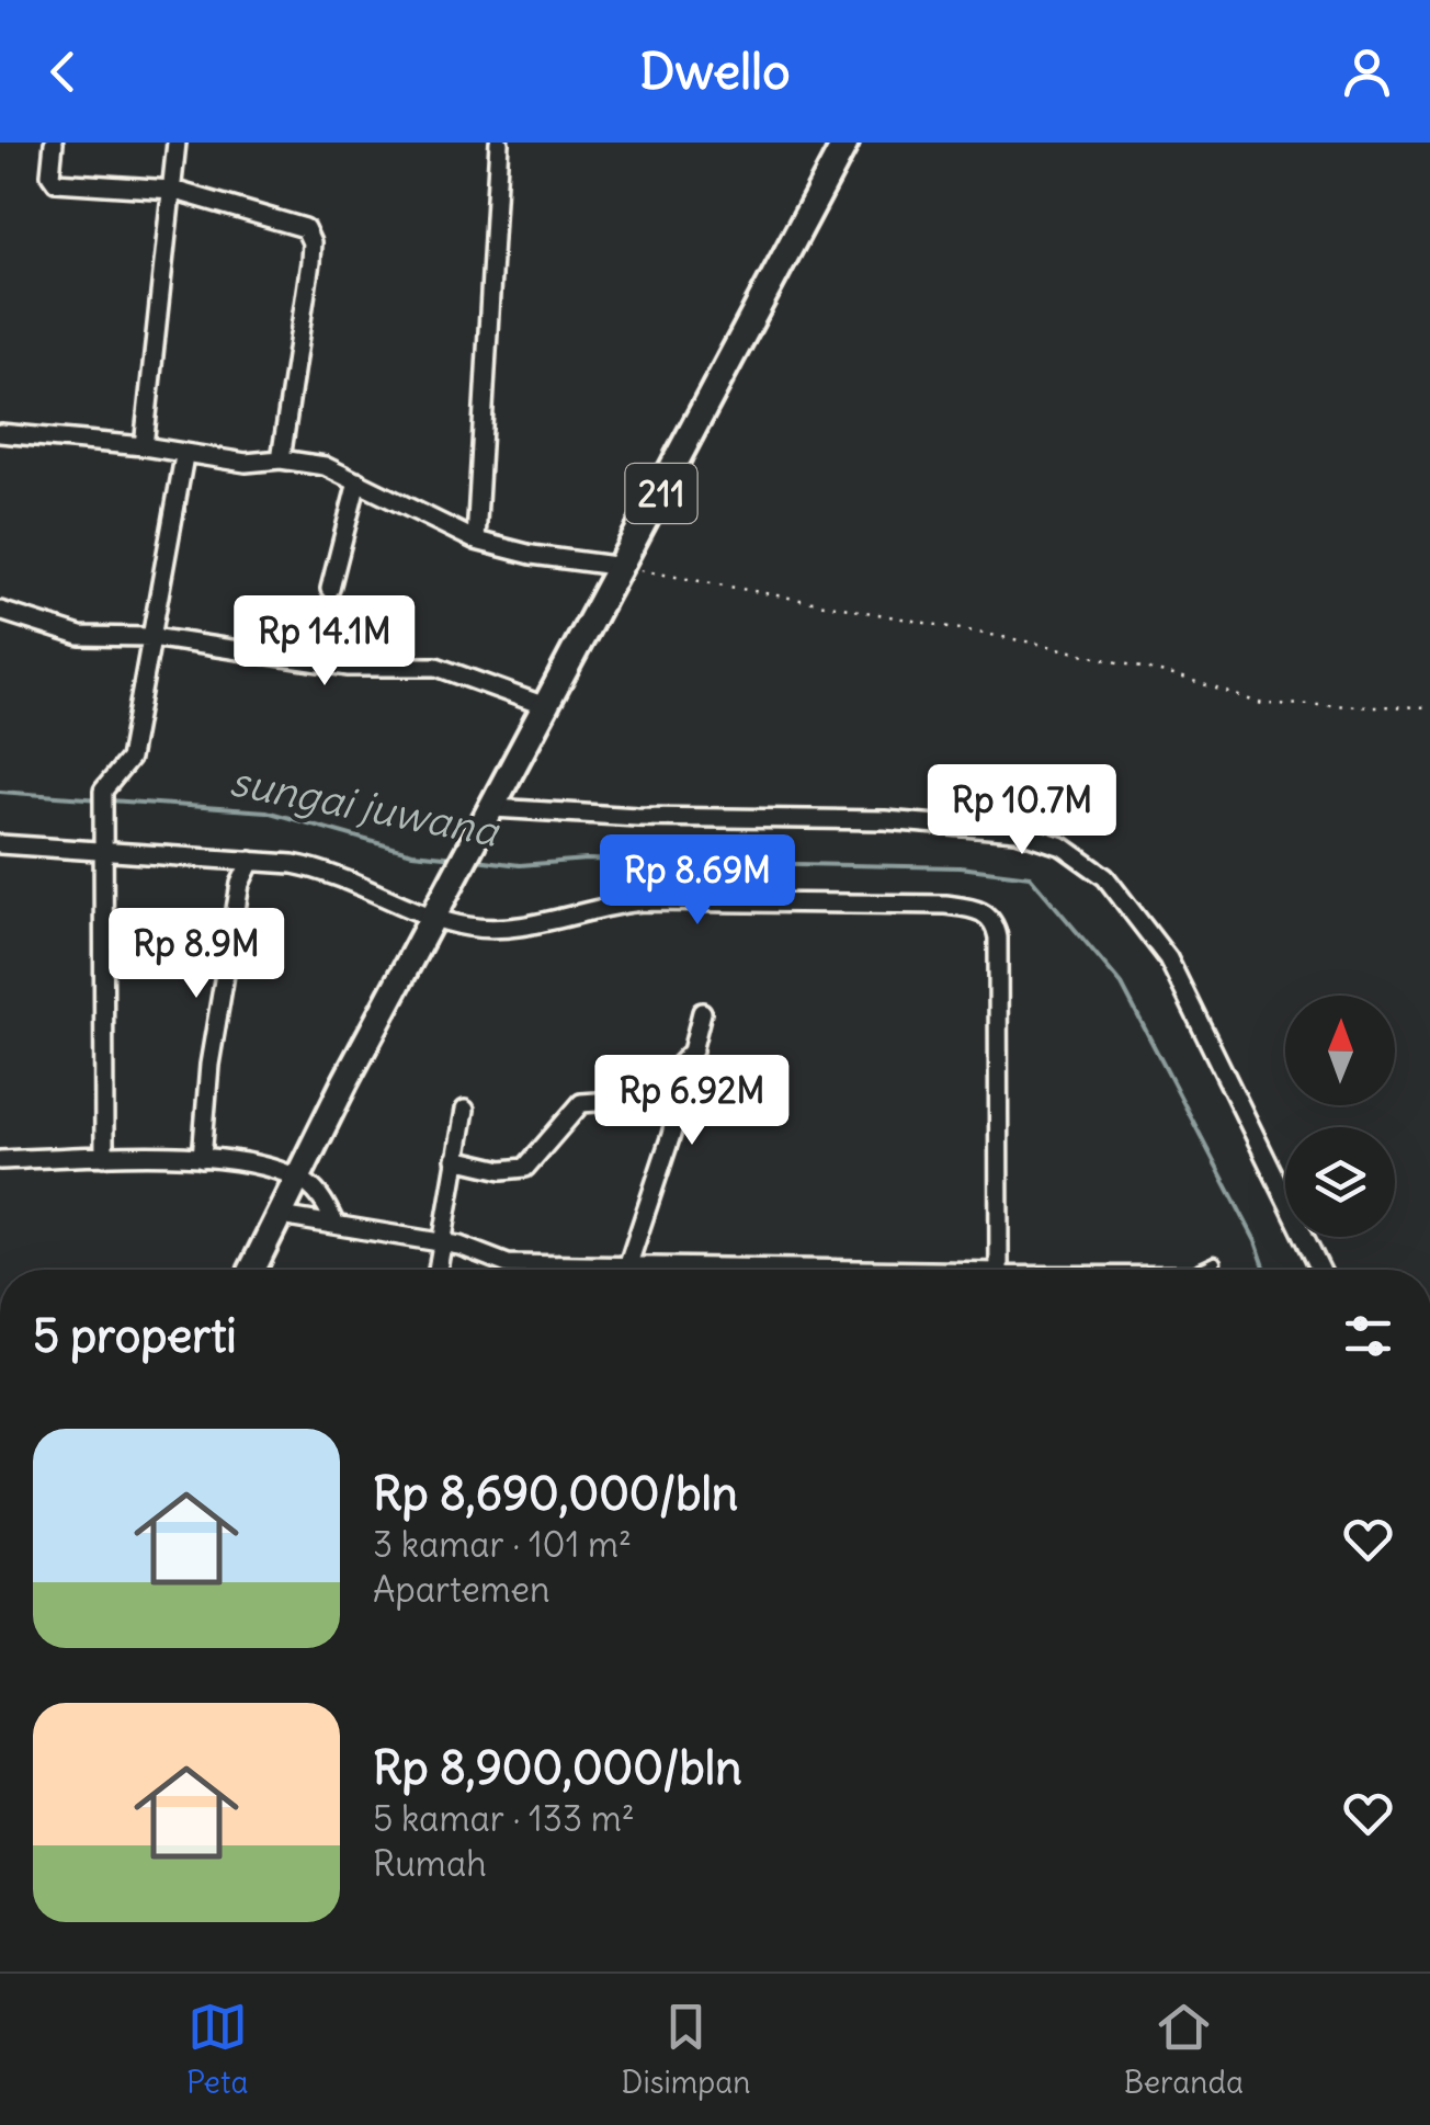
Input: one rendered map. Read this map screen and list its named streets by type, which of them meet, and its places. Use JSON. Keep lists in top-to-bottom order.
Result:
{
  "streets": {
    "main road": ["211"]
  },
  "water": ["sungai juwana"],
  "north": "top",
  "page": {
    "header": "Dwello",
    "price": [
      "Rp 14.1M",
      "Rp 10.7M",
      "Rp 8.69M",
      "Rp 8.9M",
      "Rp 6.92M"
    ],
    "heading": "5 properti",
    "list": [
      {
        "name": "Rp 8,690,000/bln",
        "note": "3 kamar · 101 m² · Apartemen"
      },
      {
        "name": "Rp 8,900,000/bln",
        "note": "5 kamar · 133 m² · Rumah"
      }
    ],
    "tabs": ["Peta", "Disimpan", "Beranda"]
  }
}
